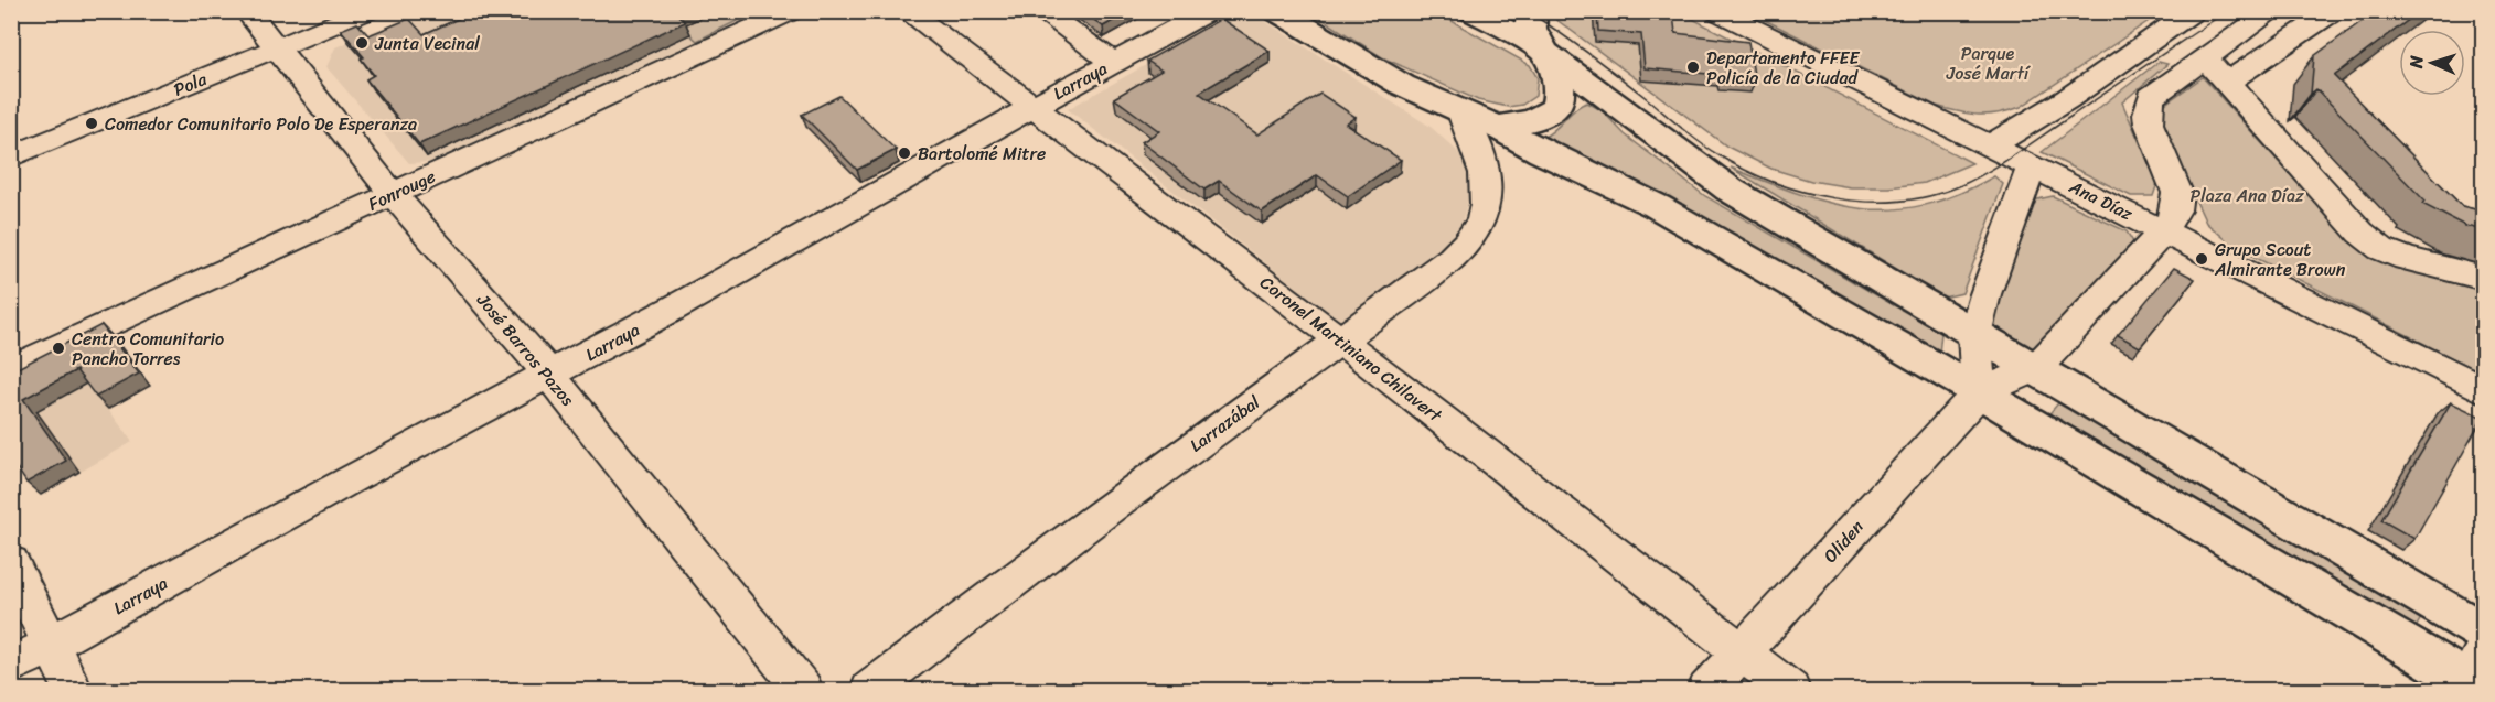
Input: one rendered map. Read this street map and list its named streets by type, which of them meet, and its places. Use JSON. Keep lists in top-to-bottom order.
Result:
{
  "streets": {
    "street": [
      "Larraya",
      "Pola",
      "Fonrouge",
      "Ana Díaz",
      "Coronel Martiniano Chilavert",
      "José Barros Pazos",
      "Larrazábal",
      "Oliden"
    ]
  },
  "crossings": [
    ["Larraya", "Coronel Martiniano Chilavert"],
    ["Larraya", "José Barros Pazos"],
    ["Pola", "José Barros Pazos"],
    ["Fonrouge", "José Barros Pazos"],
    ["Coronel Martiniano Chilavert", "Larrazábal"],
    ["Coronel Martiniano Chilavert", "Oliden"]
  ],
  "parks": ["Parque José Martí", "Plaza Ana Díaz"],
  "places": [
    "Junta Vecinal",
    "Departamento FFEE Policía de la Ciudad",
    "Comedor Comunitario Polo De Esperanza",
    "Bartolomé Mitre",
    "Grupo Scout Almirante Brown",
    "Centro Comunitario Pancho Torres"
  ],
  "north": "left"
}
